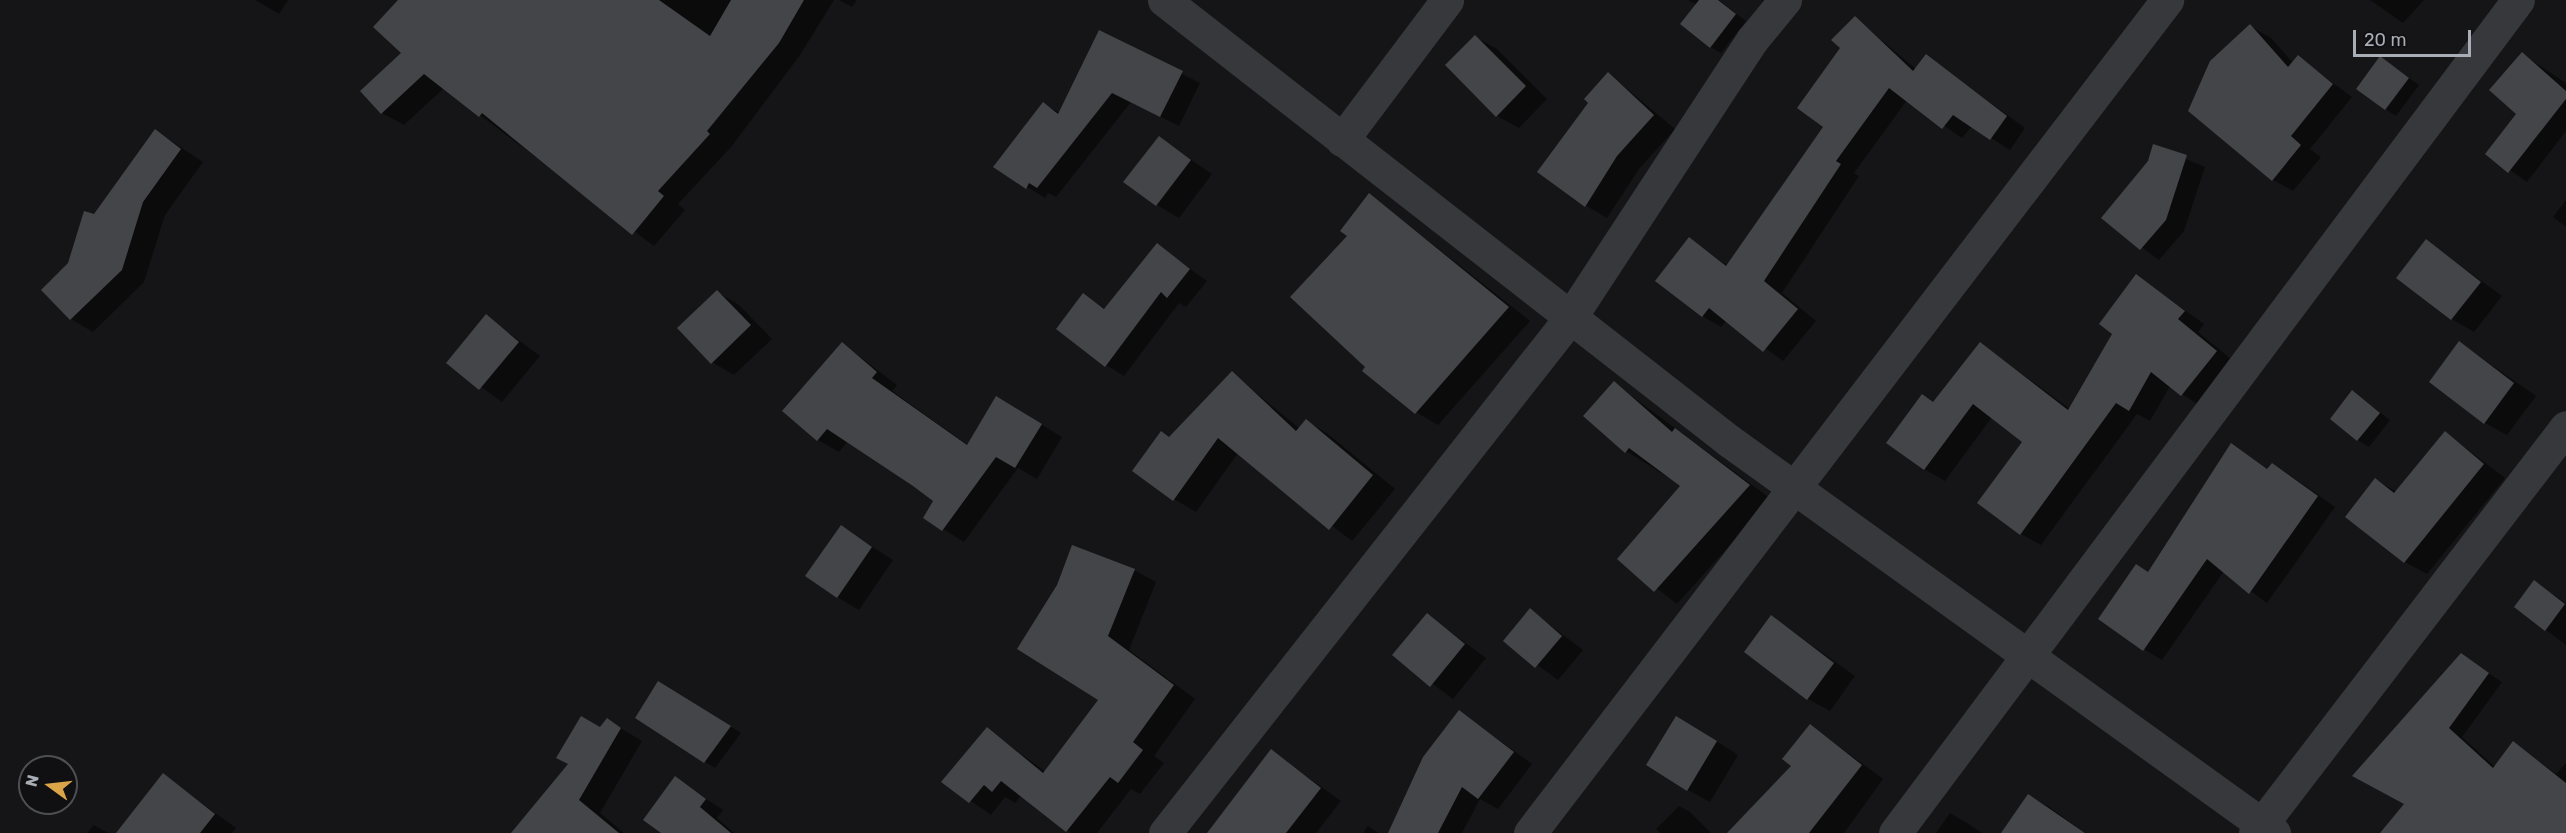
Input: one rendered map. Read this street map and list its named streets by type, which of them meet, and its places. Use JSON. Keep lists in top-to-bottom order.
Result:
{
  "scale_bar": "20 m",
  "north": "left"
}
